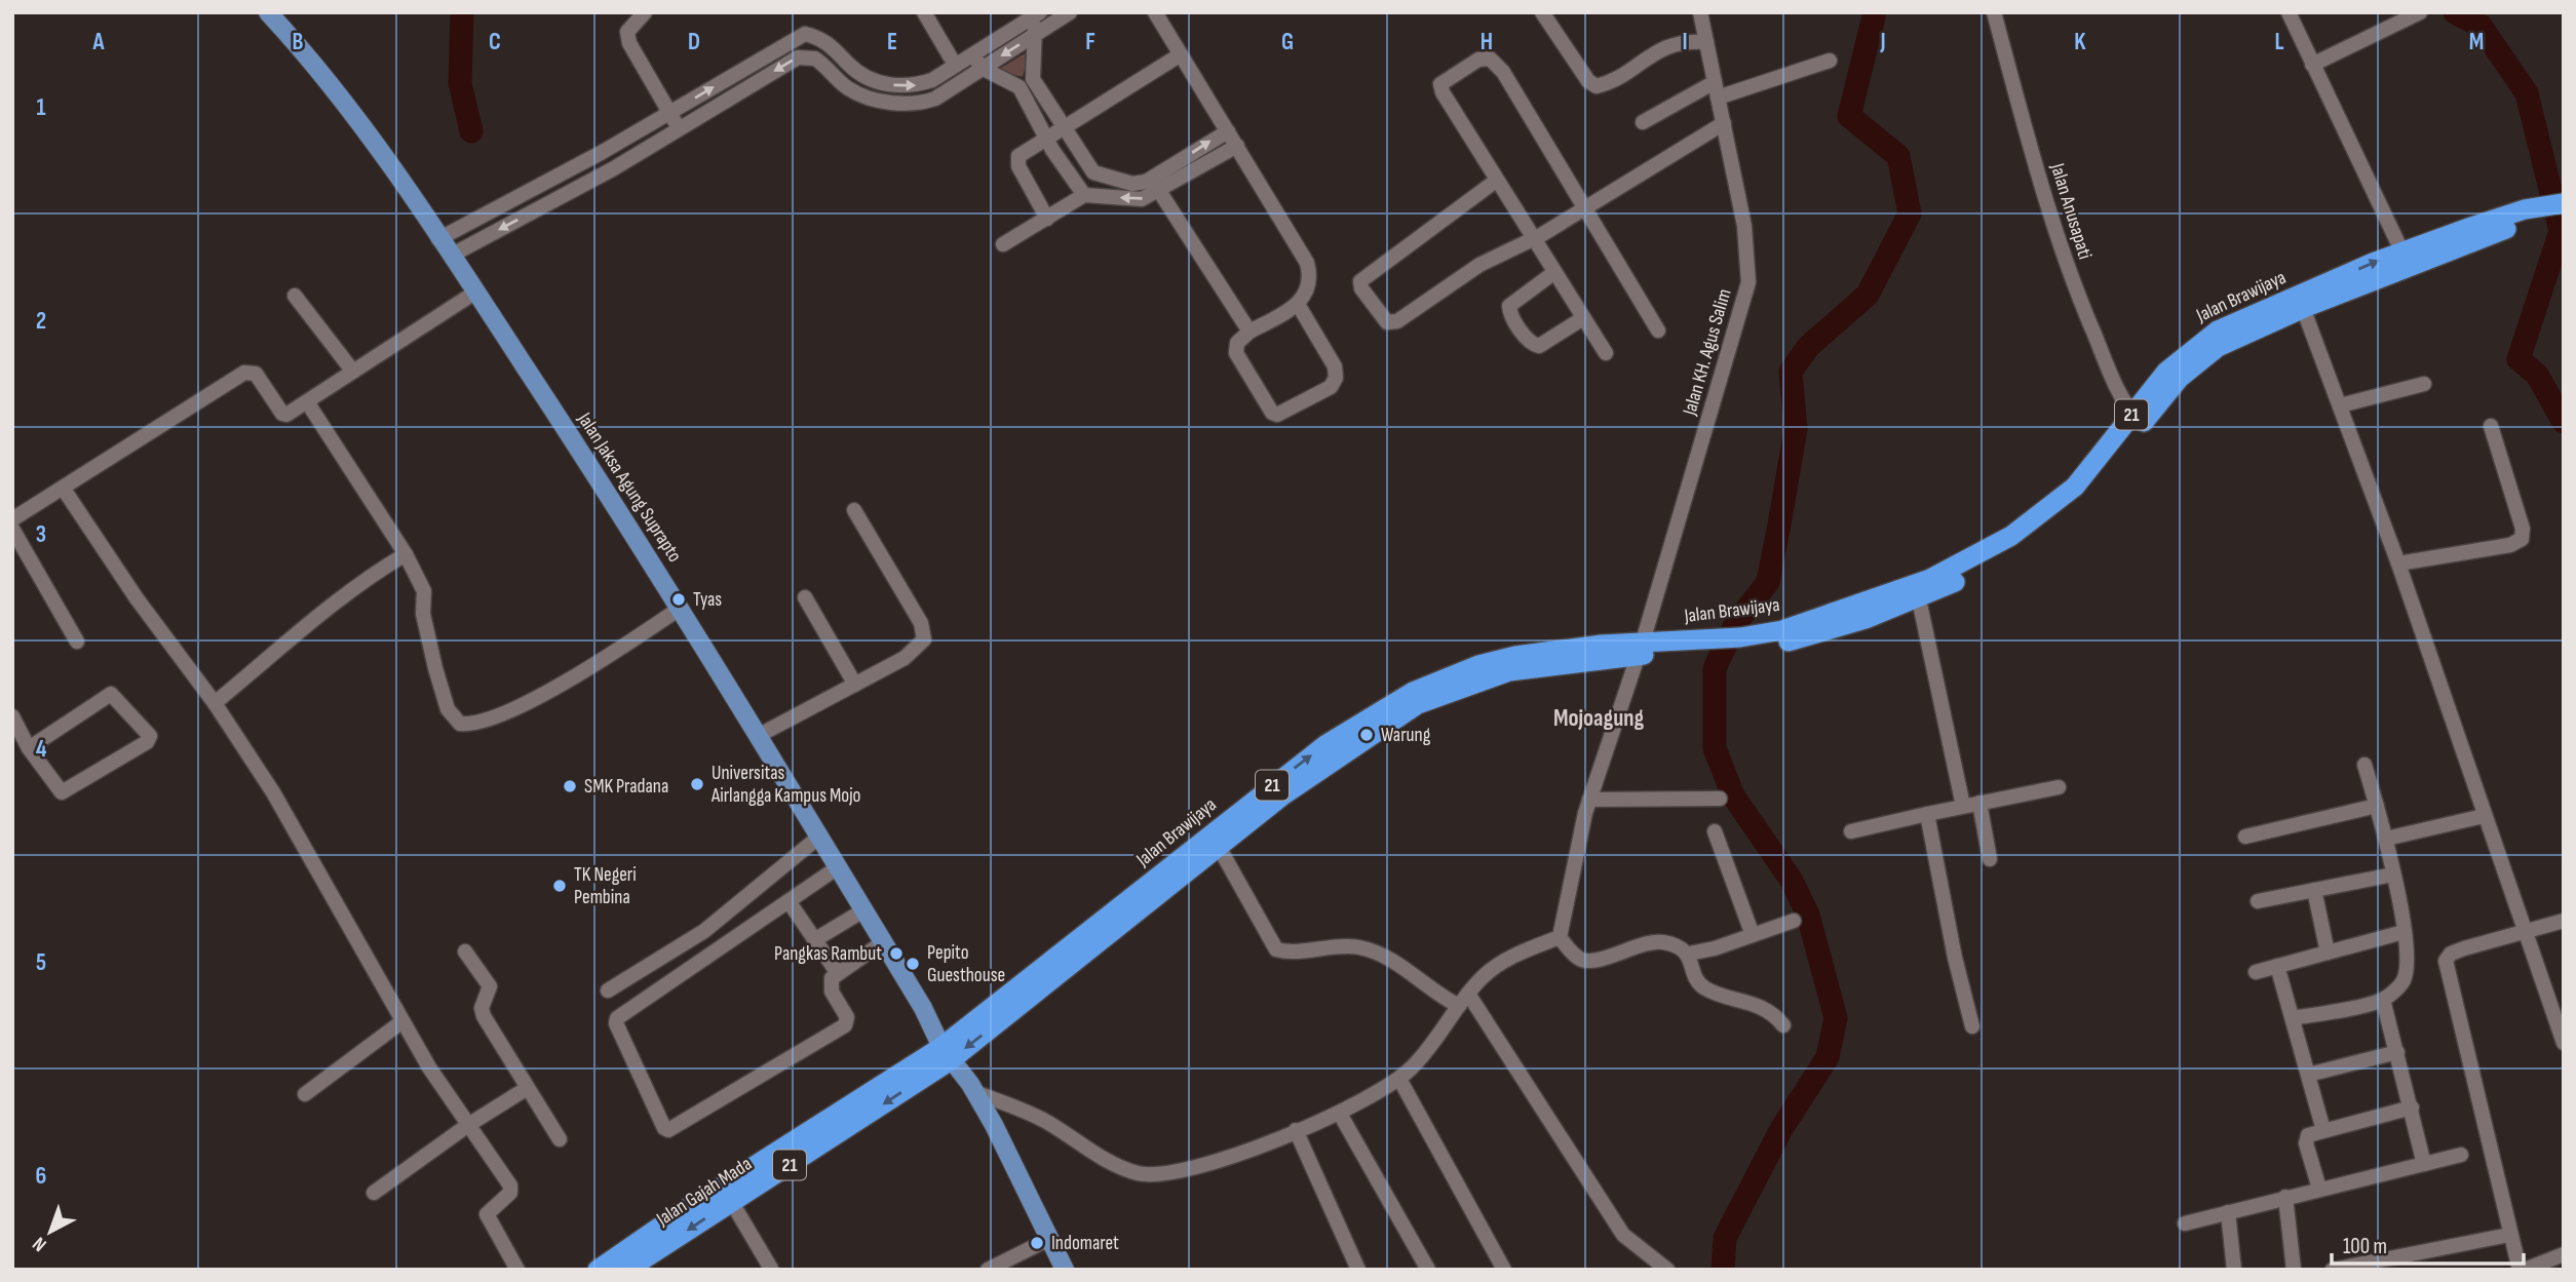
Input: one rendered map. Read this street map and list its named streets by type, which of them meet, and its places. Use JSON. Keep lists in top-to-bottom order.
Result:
{
  "streets": {
    "highway": ["Jalan Brawijaya", "21", "Jalan Gajah Mada"],
    "main road": ["Jalan Jaksa Agung Suprapto"],
    "street": ["Jalan Anusapati", "Jalan KH. Agus Salim"]
  },
  "crossings": [
    ["Jalan Anusapati", "Jalan Brawijaya"],
    ["Jalan Brawijaya", "Jalan KH. Agus Salim"],
    ["Jalan Brawijaya", "21"],
    ["Jalan Brawijaya", "Jalan Jaksa Agung Suprapto"],
    ["Jalan Brawijaya", "Jalan Gajah Mada"],
    ["21", "Jalan Gajah Mada"],
    ["Jalan Jaksa Agung Suprapto", "Jalan Gajah Mada"]
  ],
  "one_way": ["Jalan Gajah Mada"],
  "districts": ["Mojoagung"],
  "places": [
    "Tyas",
    "Warung",
    "Universitas Airlangga Kampus Mojo",
    "SMK Pradana",
    "TK Negeri Pembina",
    "Pangkas Rambut",
    "Pepito Guesthouse",
    "Indomaret"
  ],
  "scale_bar": "100 m",
  "north": "bottom left",
  "grid": {
    "columns": [
      "A",
      "B",
      "C",
      "D",
      "E",
      "F",
      "G",
      "H",
      "I",
      "J",
      "K",
      "L",
      "M"
    ],
    "rows": [
      "1",
      "2",
      "3",
      "4",
      "5",
      "6"
    ]
  }
}
